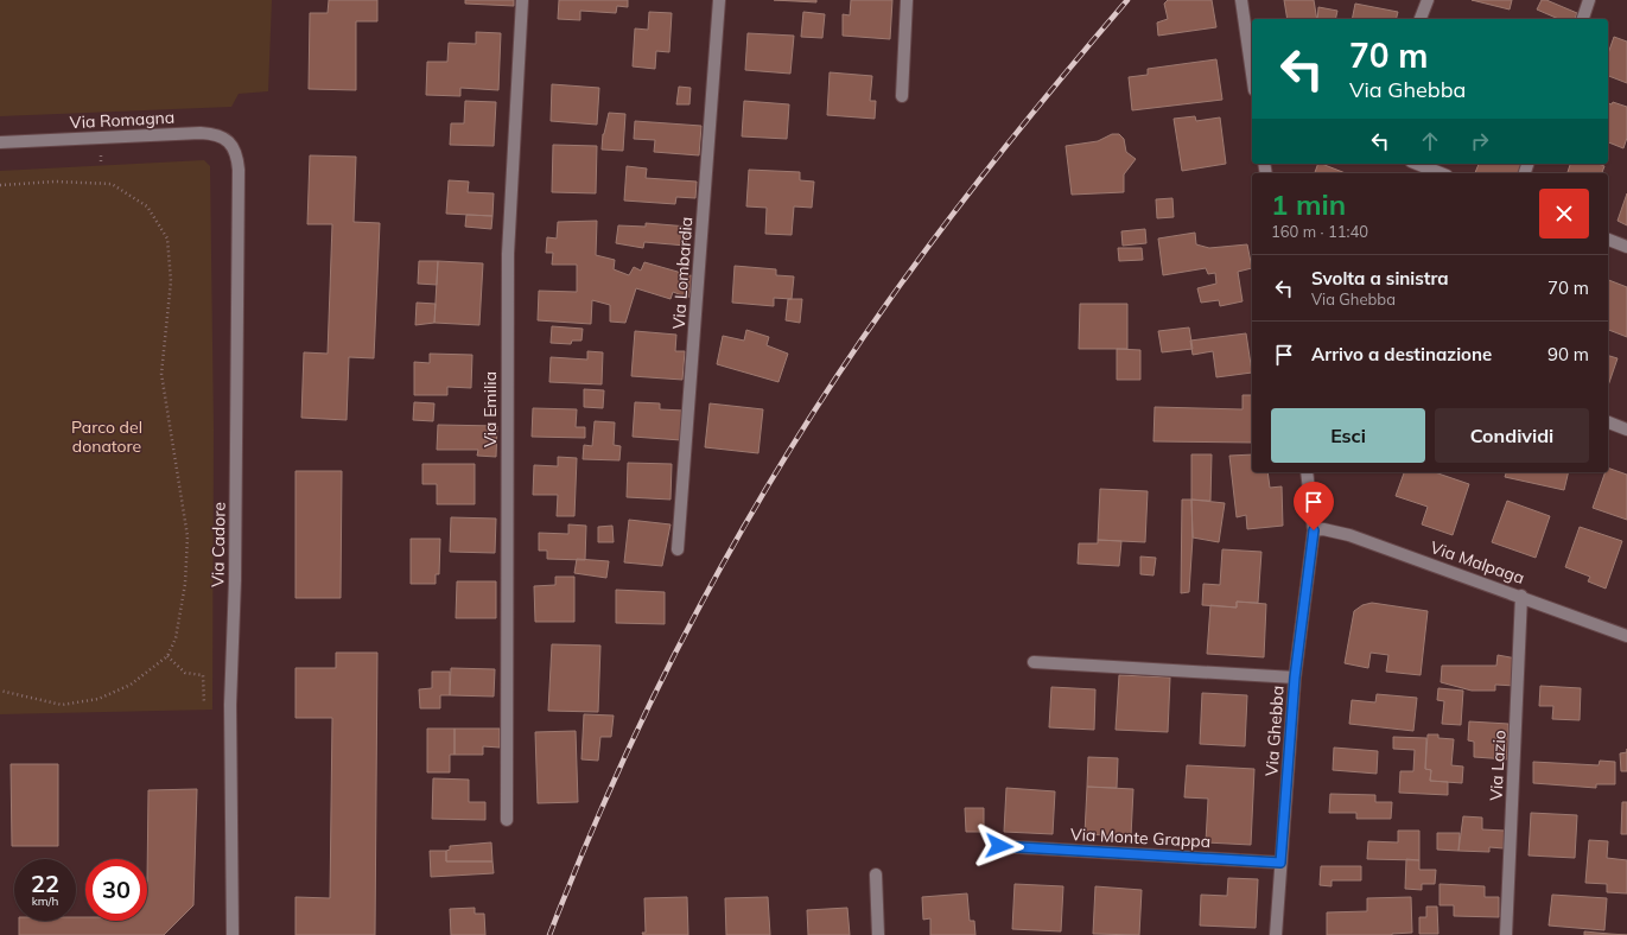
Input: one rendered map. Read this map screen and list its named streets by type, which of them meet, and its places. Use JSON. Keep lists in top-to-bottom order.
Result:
{
  "streets": {
    "street": [
      "Via Romagna",
      "Via Lombardia",
      "Via Emilia",
      "Via Cadore",
      "Via Malpaga",
      "Via Ghebba",
      "Via Lazio",
      "Via Monte Grappa"
    ]
  },
  "crossings": [
    ["Via Romagna", "Via Cadore"],
    ["Via Malpaga", "Via Ghebba"],
    ["Via Malpaga", "Via Lazio"],
    ["Via Ghebba", "Via Monte Grappa"]
  ],
  "parks": ["Parco del donatore"],
  "page": {
    "turn": ["70 m", "Via Ghebba"],
    "heading": ["1 min", "160 m · 11:40"],
    "list": [
      {
        "name": "Svolta a sinistra",
        "note": "Via Ghebba",
        "value": "70 m"
      },
      {
        "name": "Arrivo a destinazione",
        "value": "90 m"
      }
    ],
    "buttons": ["Esci", "Condividi"],
    "speed": "22 km/h",
    "limit": "30"
  }
}
